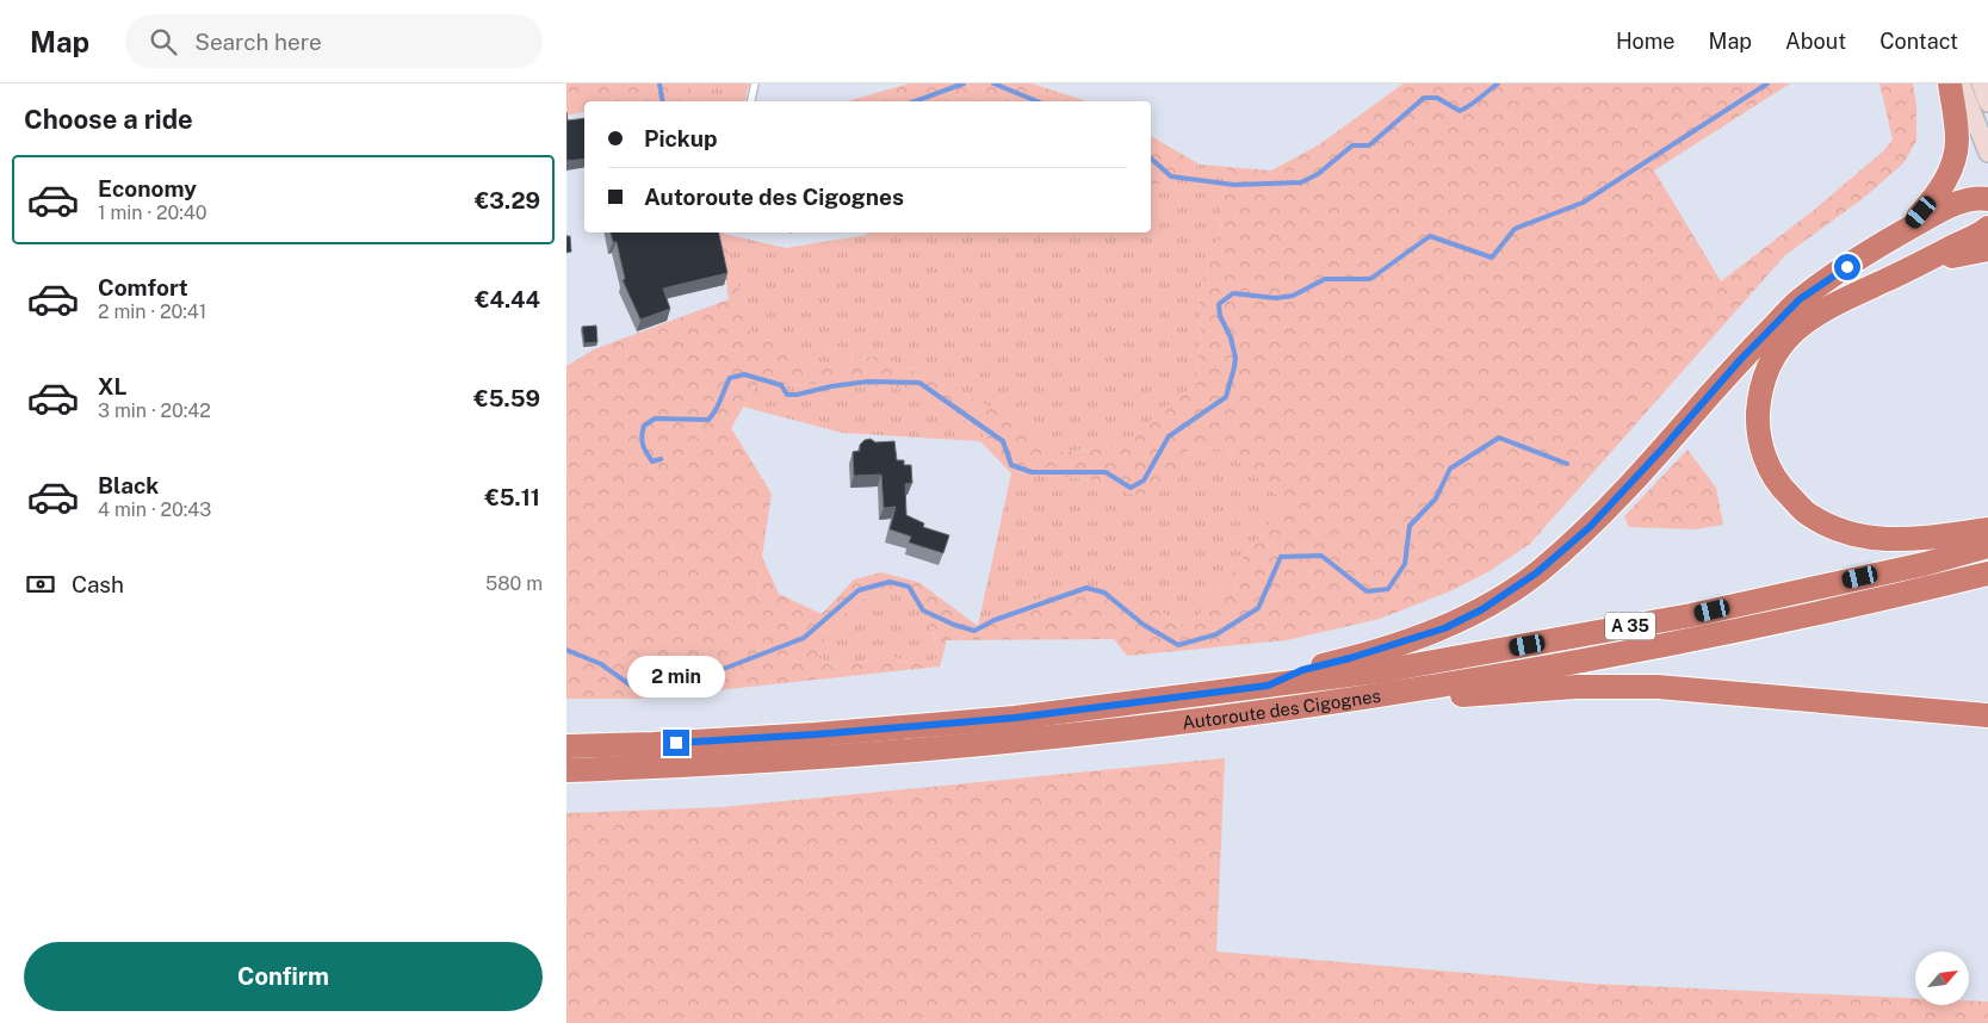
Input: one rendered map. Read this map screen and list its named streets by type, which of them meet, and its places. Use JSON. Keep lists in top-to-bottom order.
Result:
{
  "streets": {
    "highway": ["A 35", "Autoroute des Cigognes"]
  },
  "north": "top right",
  "page": {
    "header": "Map",
    "search": "Search here",
    "nav": [
      "Home",
      "Map",
      "About",
      "Contact"
    ],
    "heading": "Choose a ride",
    "banner": ["Pickup", "Autoroute des Cigognes"],
    "list": [
      {
        "name": "Economy",
        "note": "1 min · 20:40",
        "value": "€3.29"
      },
      {
        "name": "Comfort",
        "note": "2 min · 20:41",
        "value": "€4.44"
      },
      {
        "name": "XL",
        "note": "3 min · 20:42",
        "value": "€5.59"
      },
      {
        "name": "Black",
        "note": "4 min · 20:43",
        "value": "€5.11"
      }
    ],
    "pay": ["Cash", "580 m"],
    "bubble": "2 min",
    "buttons": "Confirm"
  }
}
